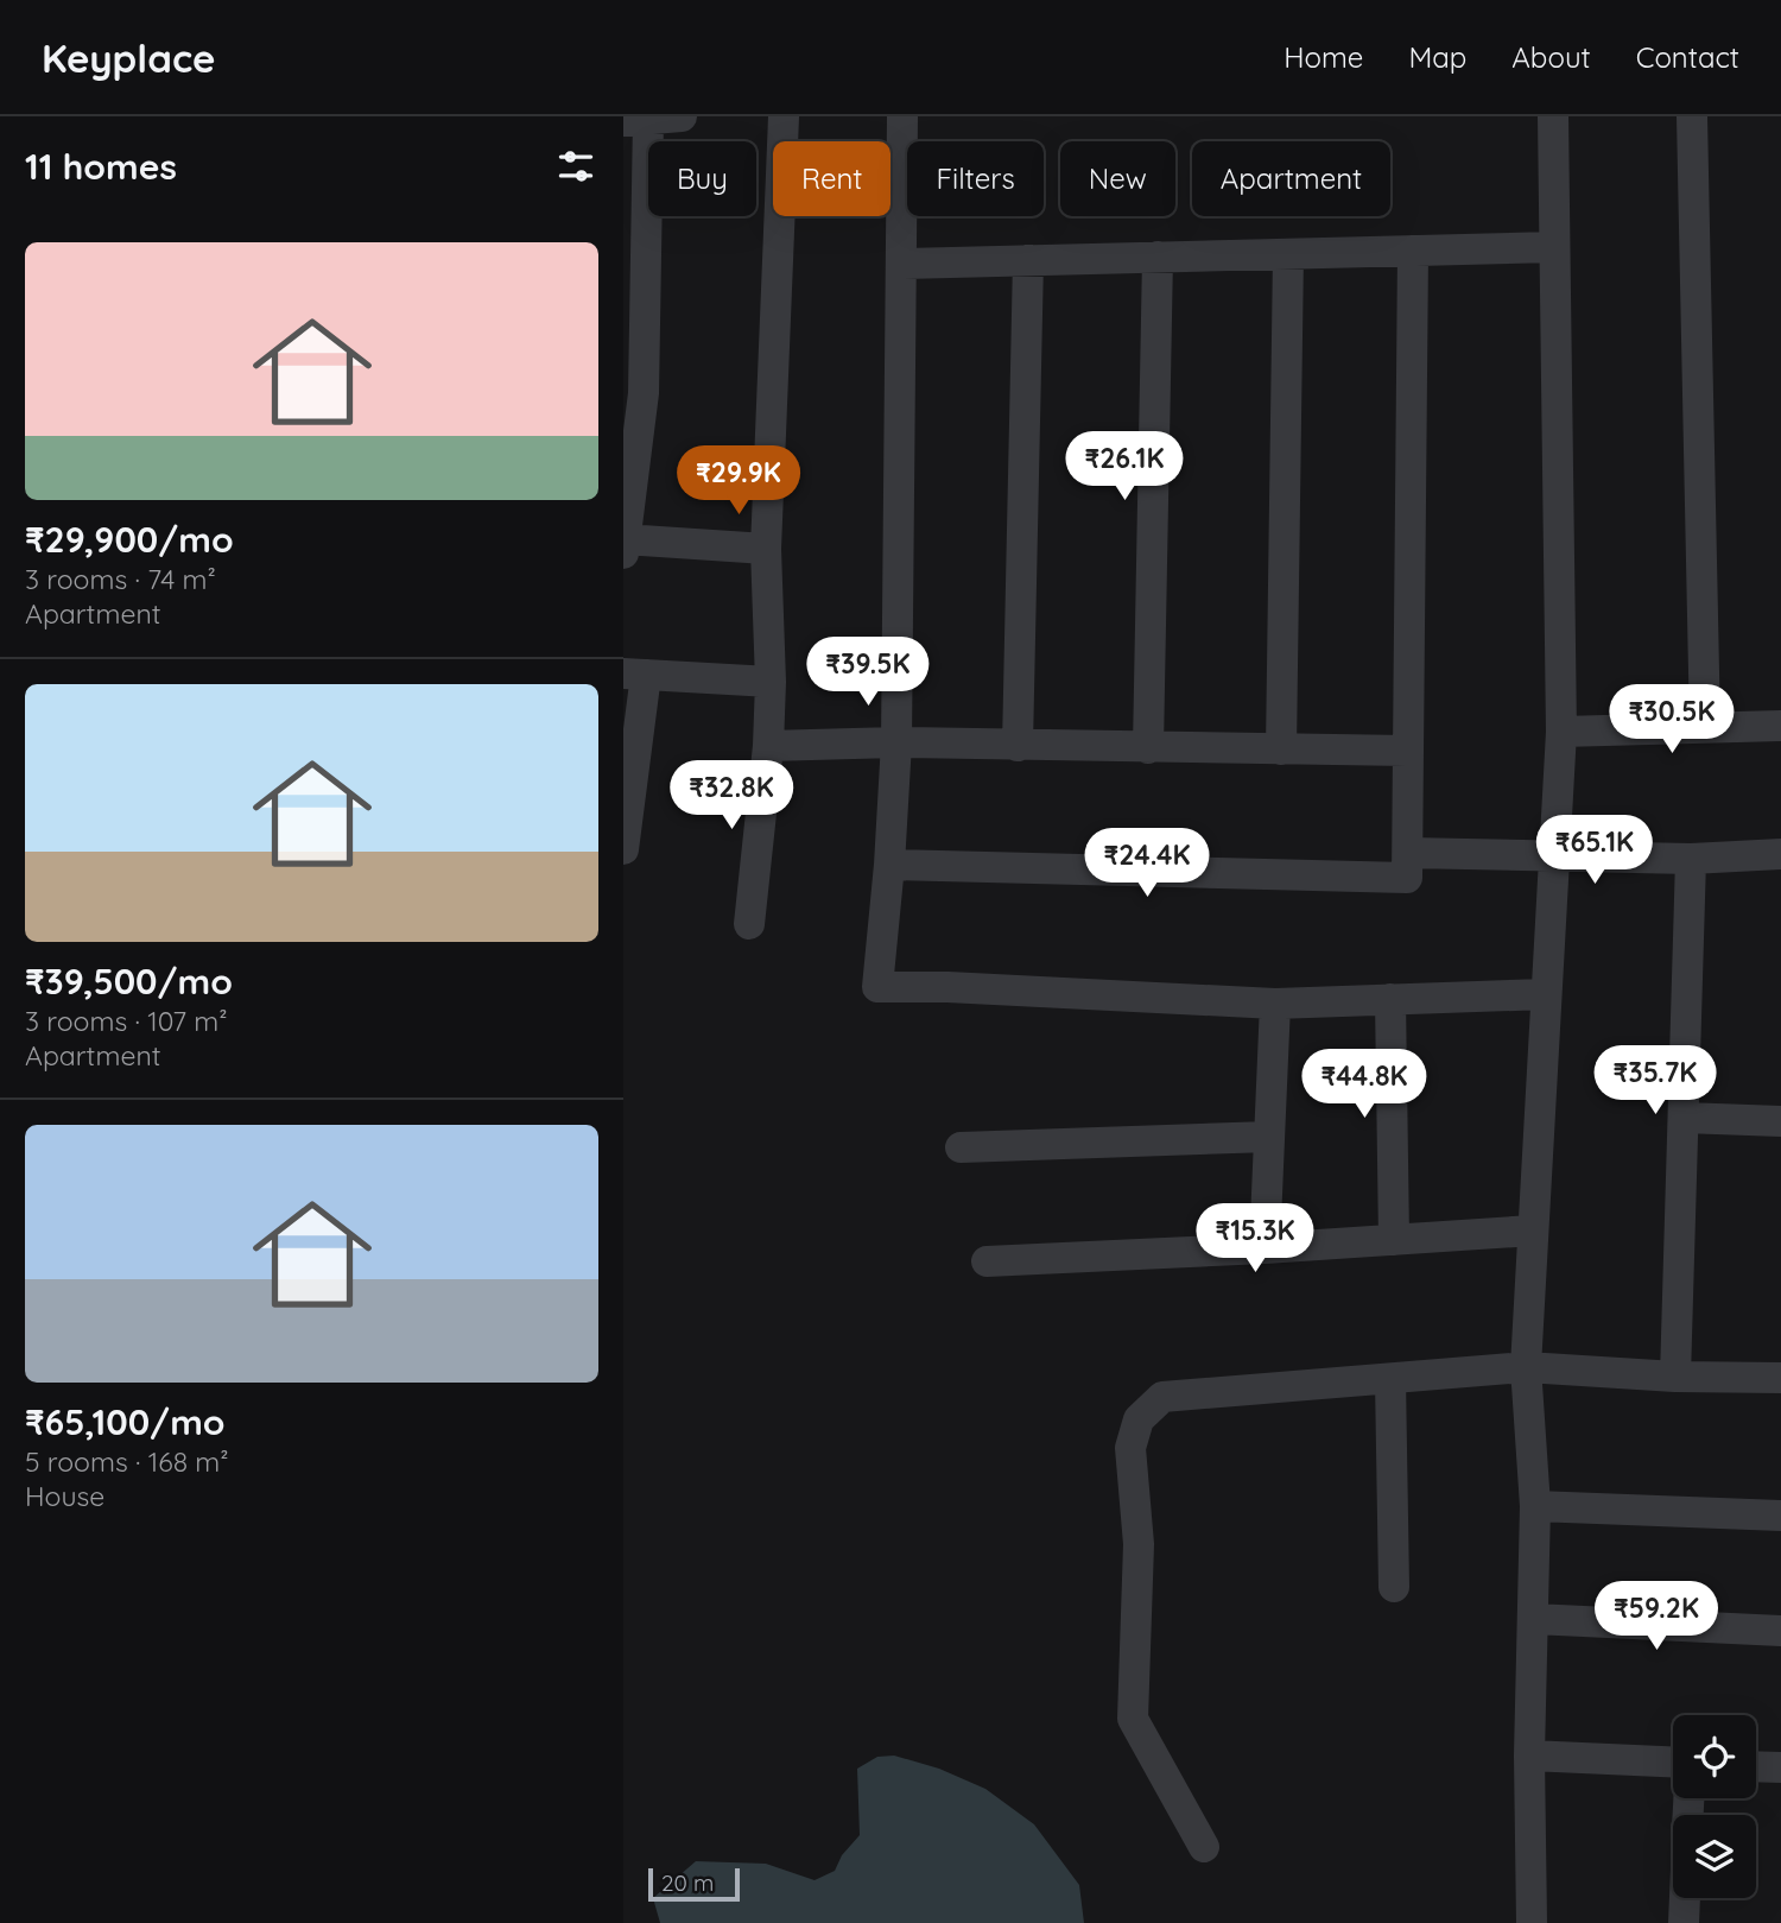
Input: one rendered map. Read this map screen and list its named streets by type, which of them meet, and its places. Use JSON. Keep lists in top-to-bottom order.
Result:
{
  "scale_bar": "20 m",
  "page": {
    "header": "Keyplace",
    "nav": [
      "Home",
      "Map",
      "About",
      "Contact"
    ],
    "heading": "11 homes",
    "chip": [
      "Buy",
      "Rent",
      "Filters",
      "New",
      "Apartment"
    ],
    "list": [
      {
        "name": "₹29,900/mo",
        "note": "3 rooms · 74 m² · Apartment"
      },
      {
        "name": "₹39,500/mo",
        "note": "3 rooms · 107 m² · Apartment"
      },
      {
        "name": "₹65,100/mo",
        "note": "5 rooms · 168 m² · House"
      }
    ],
    "price": [
      "₹26.1K",
      "₹29.9K",
      "₹39.5K",
      "₹30.5K",
      "₹32.8K",
      "₹65.1K",
      "₹24.4K",
      "₹35.7K",
      "₹44.8K",
      "₹15.3K",
      "₹59.2K"
    ],
    "scale": "20 m"
  }
}
